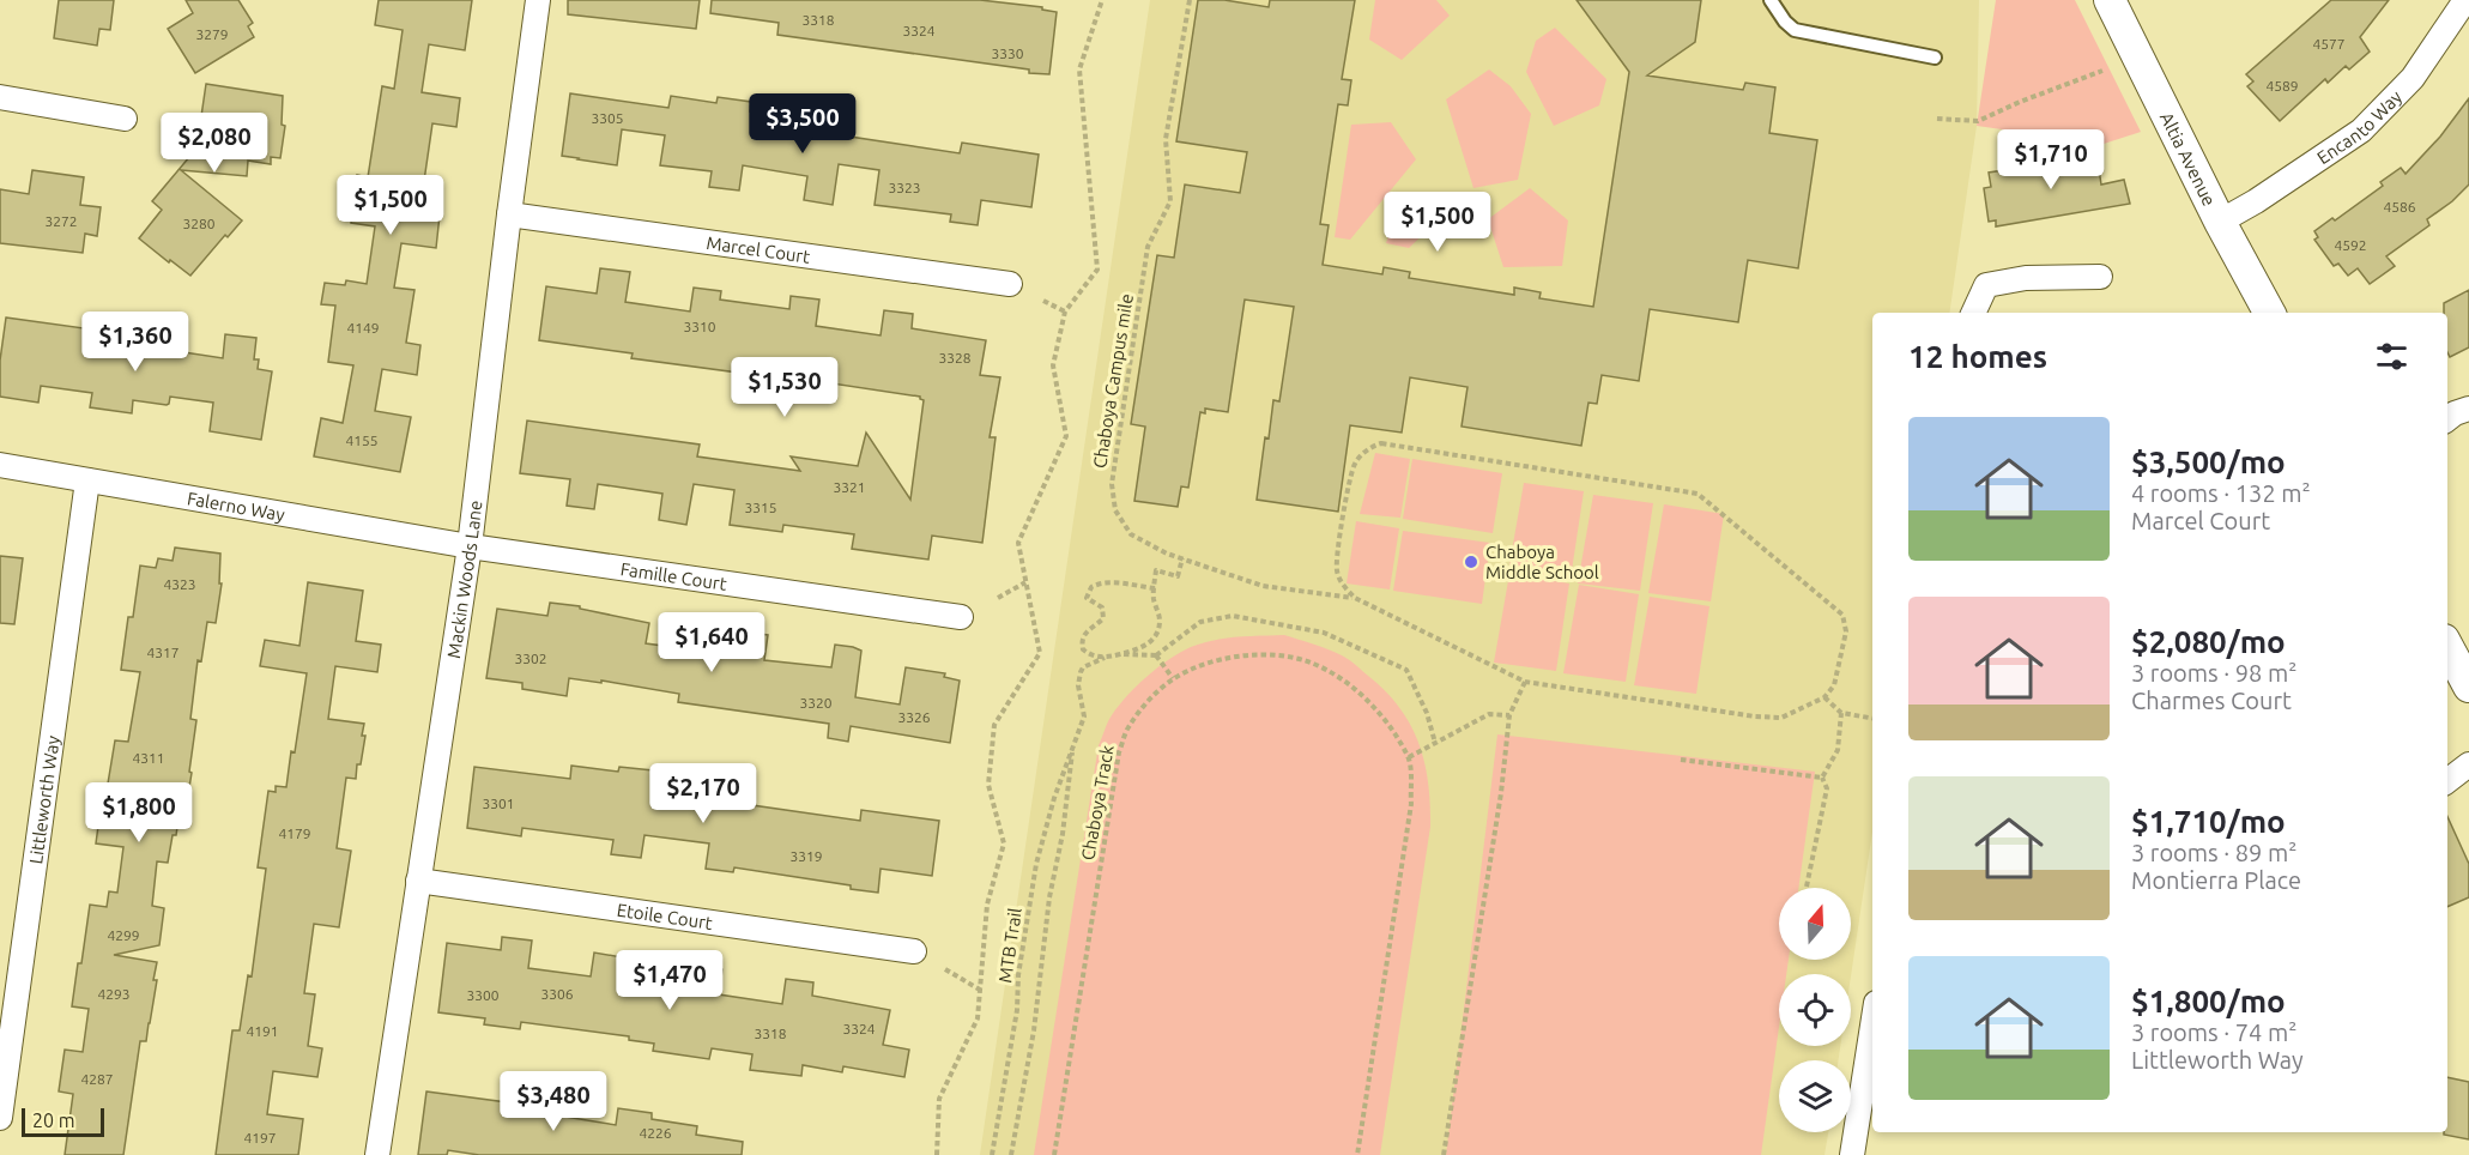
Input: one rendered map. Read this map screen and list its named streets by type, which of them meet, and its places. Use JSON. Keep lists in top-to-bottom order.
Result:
{
  "streets": {
    "street": [
      "Encanto Way",
      "Altia Avenue",
      "Marcel Court",
      "Falerno Way",
      "Famille Court",
      "Mackin Woods Lane",
      "Littleworth Way",
      "Etoile Court"
    ],
    "path": ["Chaboya Campus mile", "Chaboya Track", "MTB Trail"]
  },
  "crossings": [
    ["Encanto Way", "Altia Avenue"],
    ["Marcel Court", "Mackin Woods Lane"],
    ["Falerno Way", "Famille Court"],
    ["Falerno Way", "Mackin Woods Lane"],
    ["Falerno Way", "Littleworth Way"],
    ["Famille Court", "Mackin Woods Lane"],
    ["Mackin Woods Lane", "Etoile Court"]
  ],
  "places": ["Chaboya Middle School"],
  "house_numbers": [
    "3318",
    "3324",
    "3279",
    "4577",
    "3330",
    "4589",
    "3305",
    "3323",
    "4586",
    "3272",
    "3280",
    "4592",
    "3310",
    "4149",
    "3328",
    "4155",
    "3321",
    "3315",
    "4323",
    "4317",
    "3302",
    "3320",
    "3326",
    "4311",
    "3301",
    "4179",
    "3319",
    "4299",
    "4293",
    "3306",
    "3300",
    "3324",
    "4191",
    "3318",
    "4287",
    "4226",
    "4197"
  ],
  "scale_bar": "20 m",
  "north": "top",
  "page": {
    "price": [
      "$3,500",
      "$2,080",
      "$1,710",
      "$1,500",
      "$1,500",
      "$1,360",
      "$1,530",
      "$1,640",
      "$2,170",
      "$1,800",
      "$1,470",
      "$3,480"
    ],
    "heading": "12 homes",
    "list": [
      {
        "name": "$3,500/mo",
        "note": "4 rooms · 132 m² · Marcel Court"
      },
      {
        "name": "$2,080/mo",
        "note": "3 rooms · 98 m² · Charmes Court"
      },
      {
        "name": "$1,710/mo",
        "note": "3 rooms · 89 m² · Montierra Place"
      },
      {
        "name": "$1,800/mo",
        "note": "3 rooms · 74 m² · Littleworth Way"
      }
    ],
    "scale": "20 m"
  }
}
